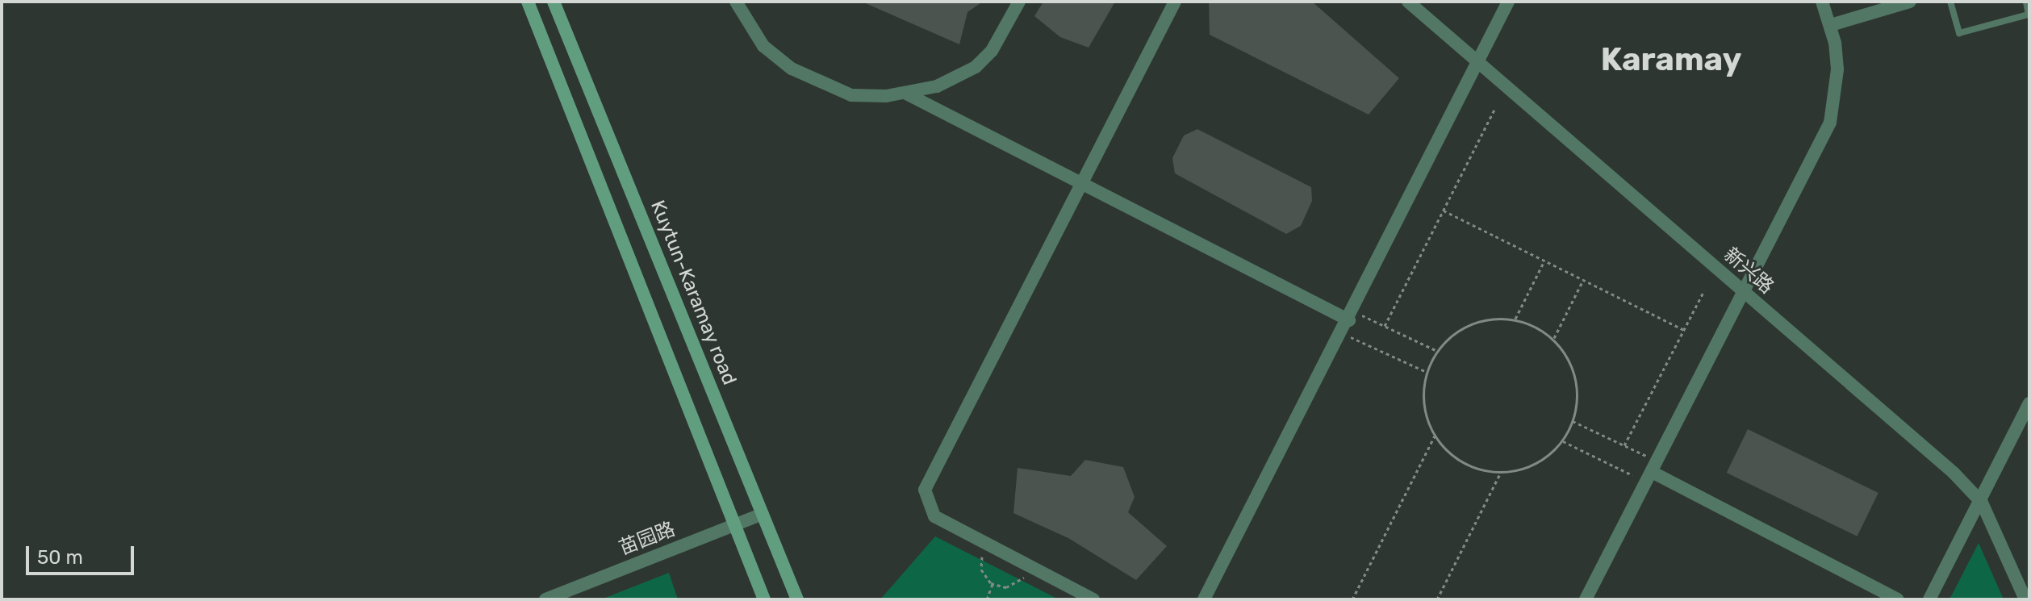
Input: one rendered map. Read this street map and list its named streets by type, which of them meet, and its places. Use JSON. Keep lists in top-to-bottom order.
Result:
{
  "streets": {
    "main road": ["Kuytun-Karamay road"],
    "street": ["新兴路", "苗园路"]
  },
  "crossings": [
    ["Kuytun-Karamay road", "苗园路"]
  ],
  "districts": ["Karamay"],
  "scale_bar": "50 m"
}
